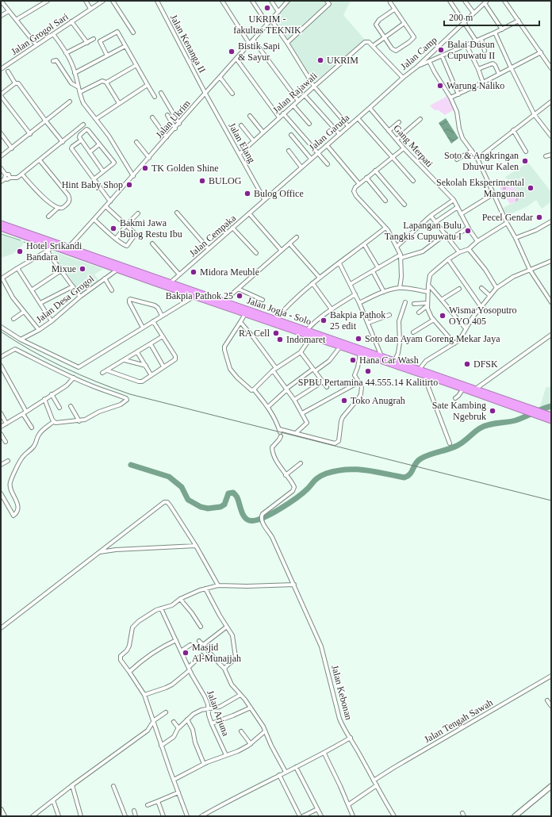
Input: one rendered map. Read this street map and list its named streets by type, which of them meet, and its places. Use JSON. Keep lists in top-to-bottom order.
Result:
{
  "streets": {
    "highway": ["Jalan Jogja - Solo"],
    "street": [
      "Jalan Grogol Sari",
      "Jalan Kenanga II",
      "Jalan Camp",
      "Jalan Rajawali",
      "Jalan Ukrim",
      "Jalan Garuda",
      "Jalan Elang",
      "Gang Merpati",
      "Jalan Cempaka",
      "Jalan Desa Grogol",
      "Jalan Kebonan",
      "Jalan Arjuna",
      "Jalan Tengah Sawah"
    ]
  },
  "crossings": [
    ["Jalan Kenanga II", "Jalan Ukrim"],
    ["Jalan Kenanga II", "Jalan Elang"],
    ["Jalan Camp", "Jalan Garuda"],
    ["Jalan Rajawali", "Jalan Elang"],
    ["Jalan Ukrim", "Jalan Elang"],
    ["Jalan Ukrim", "Jalan Jogja - Solo"],
    ["Jalan Garuda", "Jalan Elang"],
    ["Jalan Garuda", "Gang Merpati"],
    ["Jalan Garuda", "Jalan Cempaka"],
    ["Jalan Elang", "Jalan Cempaka"],
    ["Jalan Cempaka", "Jalan Jogja - Solo"],
    ["Jalan Desa Grogol", "Jalan Jogja - Solo"],
    ["Jalan Kebonan", "Jalan Tengah Sawah"]
  ],
  "places": [
    "UKRIM - fakultas TEKNIK",
    "Balai Dusun Cupuwatu II",
    "Bistik Sapi & Sayur",
    "UKRIM",
    "Warung Naliko",
    "Soto & Angkringan Dhuwur Kalen",
    "TK Golden Shine",
    "BULOG",
    "Hint Baby Shop",
    "Sekolah Eksperimental Mangunan",
    "Bulog Office",
    "Pecel Gendar",
    "Bakmi Jawa Bulog Restu Ibu",
    "Lapangan Bulu Tangkis Cupuwatu I",
    "Hotel Srikandi Bandara",
    "Mixue",
    "Midora Meuble",
    "Bakpia Pathok 25",
    "Wisma Yosoputro OYO 405",
    "Bakpia Pathok 25 edit",
    "RA Cell",
    "Soto dan Ayam Goreng Mekar Jaya",
    "Indomaret",
    "Hana Car Wash",
    "DFSK",
    "SPBU Pertamina 44.555.14 Kalitirto",
    "Toko Anugrah",
    "Sate Kambing Ngebruk",
    "Masjid Al-Munajjah"
  ],
  "scale_bar": "200 m"
}
